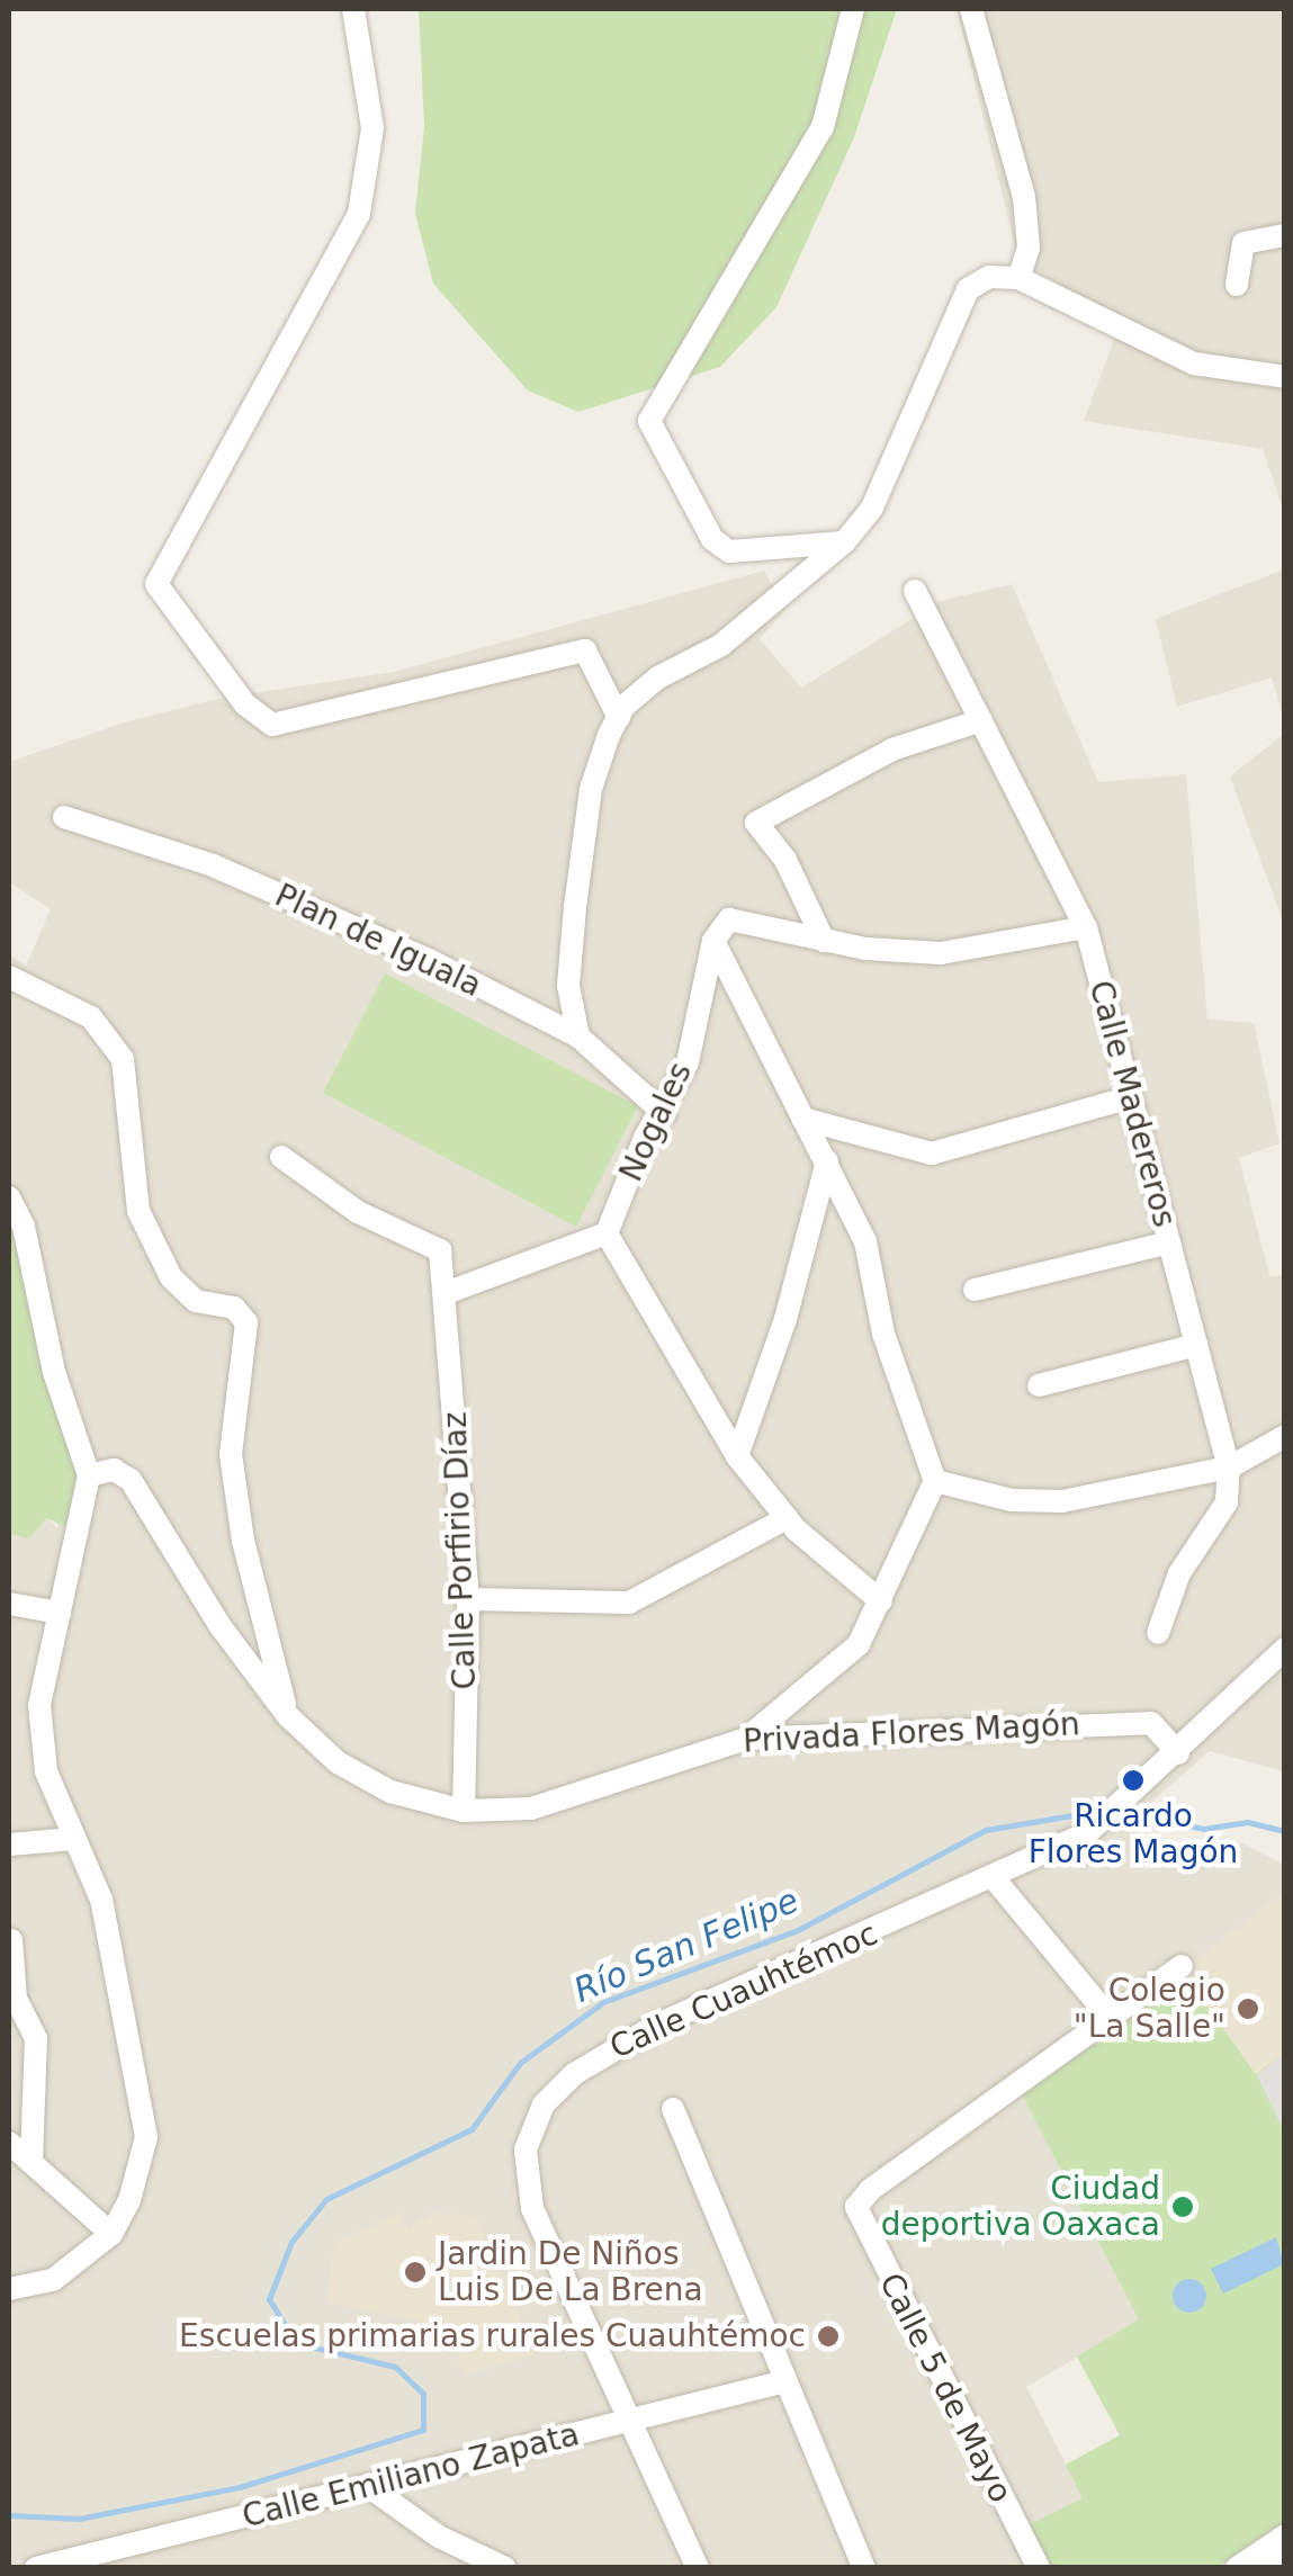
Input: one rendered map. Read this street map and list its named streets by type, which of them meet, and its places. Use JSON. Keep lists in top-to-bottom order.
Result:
{
  "streets": {
    "street": [
      "Plan de Iguala",
      "Calle Madereros",
      "Nogales",
      "Calle Porfirio Díaz",
      "Privada Flores Magón",
      "Calle Cuauhtémoc",
      "Calle 5 de Mayo",
      "Calle Emiliano Zapata"
    ]
  },
  "crossings": [
    ["Plan de Iguala", "Nogales"],
    ["Calle Porfirio Díaz", "Privada Flores Magón"],
    ["Privada Flores Magón", "Calle Cuauhtémoc"],
    ["Calle Cuauhtémoc", "Calle Emiliano Zapata"]
  ],
  "water": ["Río San Felipe"],
  "places": [
    "Ricardo Flores Magón",
    "Colegio \"La Salle\"",
    "Ciudad deportiva Oaxaca",
    "Jardin De Niños Luis De La Brena",
    "Escuelas primarias rurales Cuauhtémoc"
  ]
}
